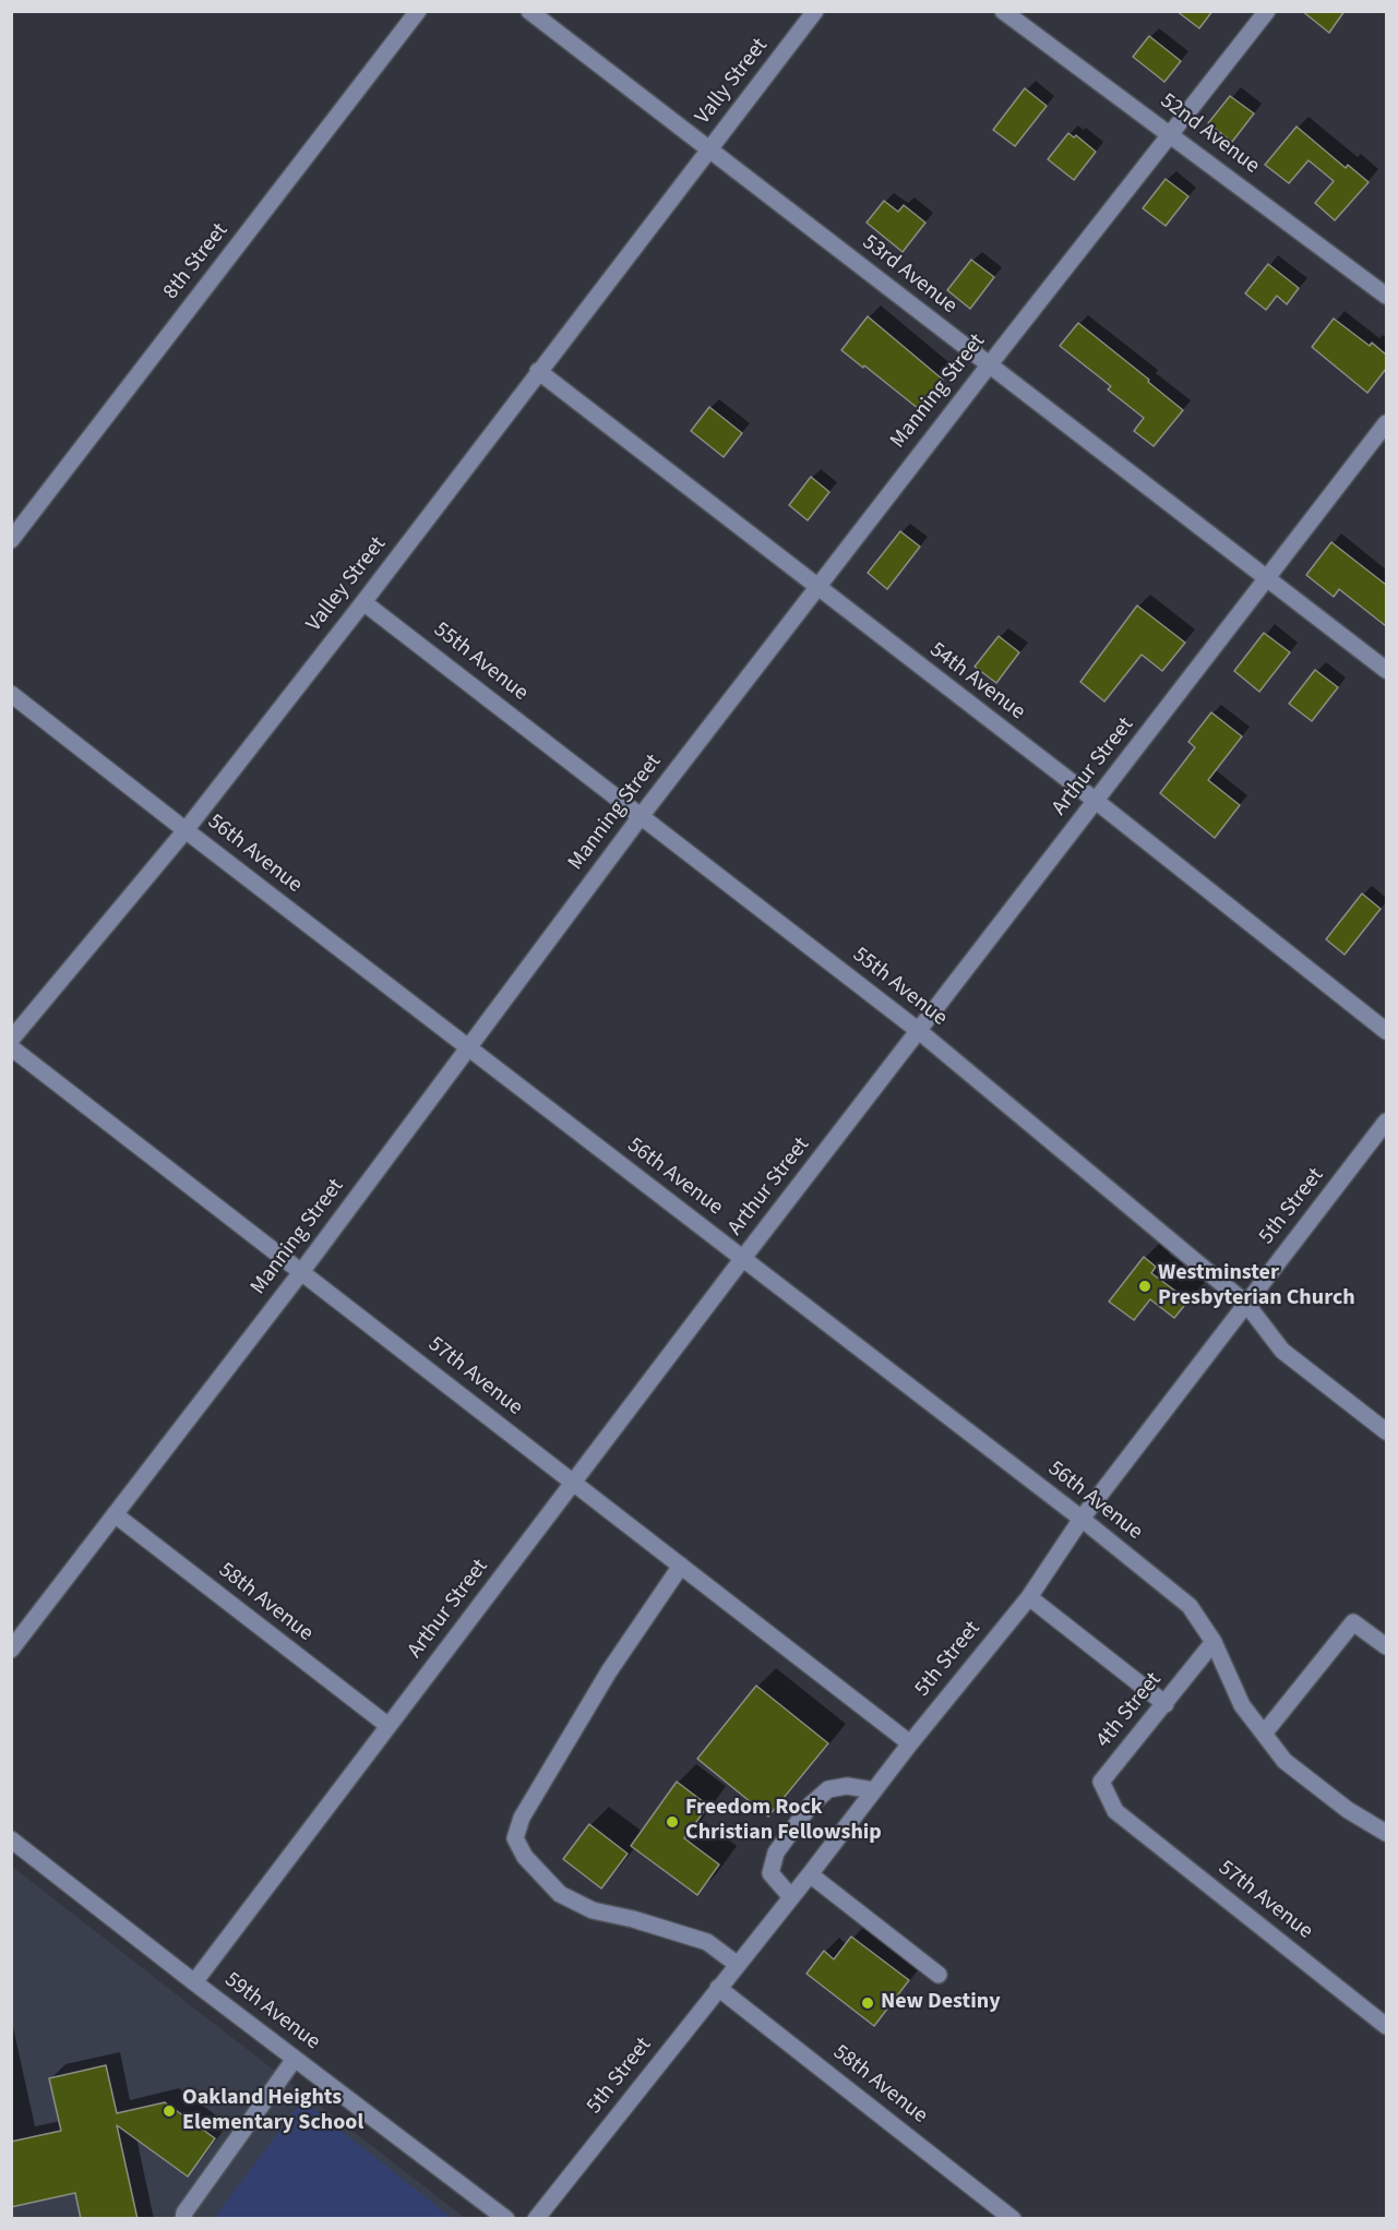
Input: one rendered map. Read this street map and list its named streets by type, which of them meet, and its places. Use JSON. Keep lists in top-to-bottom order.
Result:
{
  "streets": {
    "street": [
      "Vally Street",
      "52nd Avenue",
      "8th Street",
      "53rd Avenue",
      "Manning Street",
      "Valley Street",
      "55th Avenue",
      "54th Avenue",
      "Arthur Street",
      "56th Avenue",
      "5th Street",
      "57th Avenue",
      "58th Avenue",
      "4th Street",
      "59th Avenue"
    ]
  },
  "crossings": [
    ["Vally Street", "53rd Avenue"],
    ["Vally Street", "Valley Street"],
    ["52nd Avenue", "Manning Street"],
    ["53rd Avenue", "Manning Street"],
    ["53rd Avenue", "Valley Street"],
    ["53rd Avenue", "Arthur Street"],
    ["Manning Street", "55th Avenue"],
    ["Manning Street", "54th Avenue"],
    ["Manning Street", "56th Avenue"],
    ["Manning Street", "57th Avenue"],
    ["Manning Street", "58th Avenue"],
    ["Valley Street", "55th Avenue"],
    ["Valley Street", "54th Avenue"],
    ["Valley Street", "56th Avenue"],
    ["55th Avenue", "Arthur Street"],
    ["55th Avenue", "5th Street"],
    ["54th Avenue", "Arthur Street"],
    ["Arthur Street", "56th Avenue"],
    ["Arthur Street", "57th Avenue"],
    ["Arthur Street", "58th Avenue"],
    ["Arthur Street", "59th Avenue"],
    ["56th Avenue", "5th Street"],
    ["56th Avenue", "4th Street"],
    ["5th Street", "57th Avenue"],
    ["5th Street", "58th Avenue"],
    ["57th Avenue", "4th Street"]
  ],
  "places": [
    "Westminster Presbyterian Church",
    "Freedom Rock Christian Fellowship",
    "New Destiny",
    "Oakland Heights Elementary School"
  ]
}
